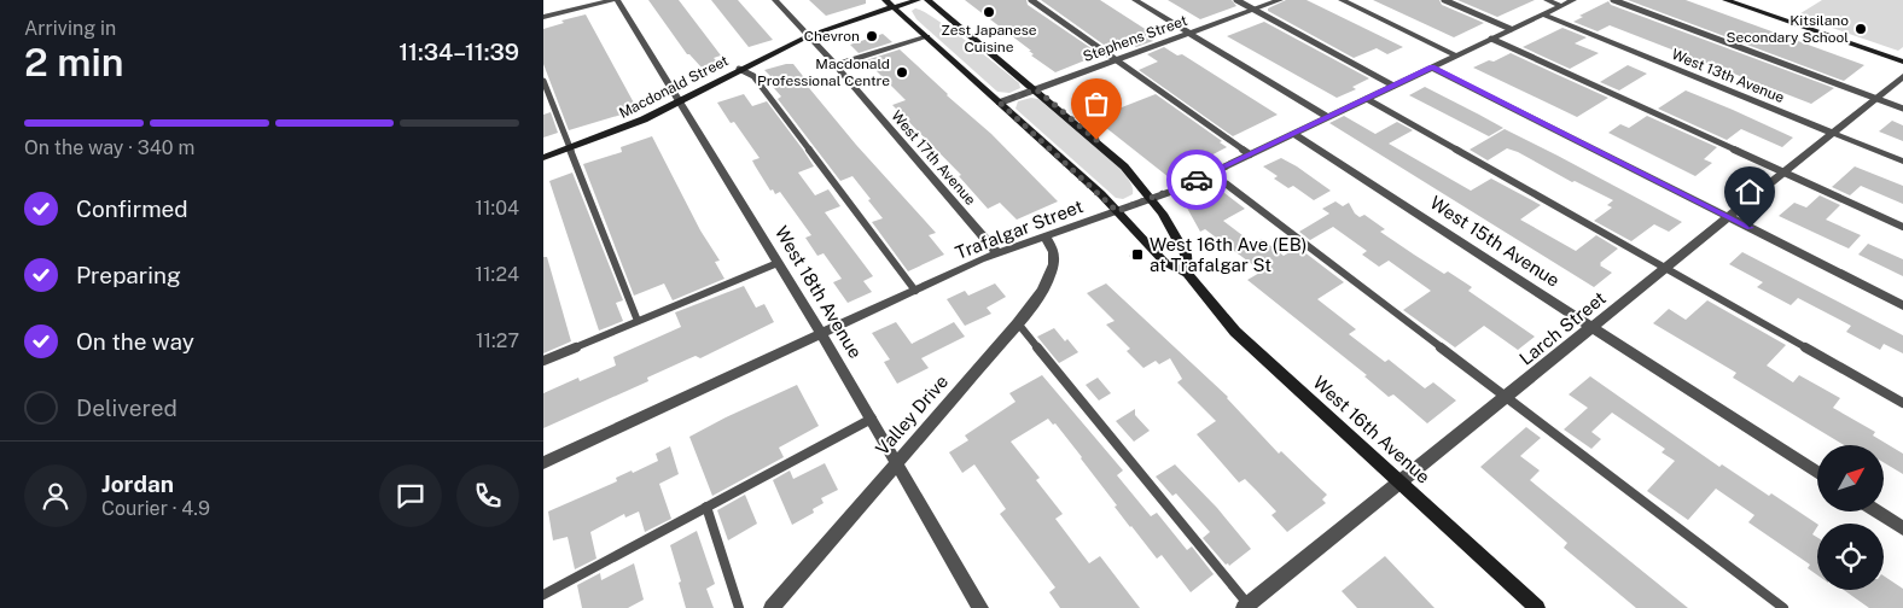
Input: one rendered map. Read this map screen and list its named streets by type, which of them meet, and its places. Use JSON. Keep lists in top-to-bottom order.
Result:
{
  "streets": {
    "main road": ["Macdonald Street", "West 16th Avenue"],
    "street": [
      "Stephens Street",
      "West 13th Avenue",
      "West 17th Avenue",
      "Trafalgar Street",
      "West 15th Avenue",
      "West 18th Avenue",
      "Larch Street",
      "Valley Drive"
    ]
  },
  "crossings": [
    ["Stephens Street", "West 16th Avenue"],
    ["West 13th Avenue", "Trafalgar Street"],
    ["West 13th Avenue", "Larch Street"],
    ["Macdonald Street", "West 17th Avenue"],
    ["Macdonald Street", "West 18th Avenue"],
    ["Macdonald Street", "West 16th Avenue"],
    ["West 17th Avenue", "Trafalgar Street"],
    ["Trafalgar Street", "West 15th Avenue"],
    ["Trafalgar Street", "West 18th Avenue"],
    ["Trafalgar Street", "Valley Drive"],
    ["Trafalgar Street", "West 16th Avenue"],
    ["West 15th Avenue", "Larch Street"],
    ["West 18th Avenue", "Valley Drive"],
    ["Larch Street", "West 16th Avenue"]
  ],
  "places": {
    "other": [
      "Zest Japanese Cuisine",
      "Kitsilano Secondary School",
      "Chevron",
      "Macdonald Professional Centre"
    ],
    "transit": ["West 16th Ave (EB) at Trafalgar St"]
  },
  "north": "top right",
  "page": {
    "heading": ["2 min", "Arriving in", "11:34–11:39"],
    "panel": ["Jordan", "Courier · 4.9"],
    "bar": "On the way · 340 m",
    "list": [
      ["Confirmed", "11:04"],
      ["Preparing", "11:24"],
      ["On the way", "11:27"],
      "Delivered"
    ]
  }
}
